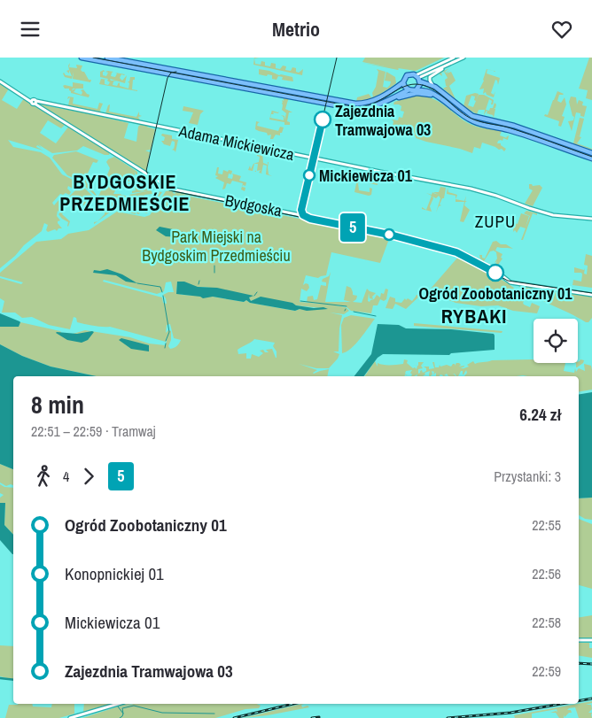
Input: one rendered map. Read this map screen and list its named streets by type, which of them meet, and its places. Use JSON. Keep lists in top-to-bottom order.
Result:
{
  "streets": {
    "street": ["Adama Mickiewicza", "Bydgoska"]
  },
  "crossings": [
    ["Adama Mickiewicza", "Bydgoska"]
  ],
  "districts": ["BYDGOSKIE PRZEDMIEŚCIE", "ZUPU", "RYBAKI"],
  "parks": ["Park Miejski na Bydgoskim Przedmieściu"],
  "places": ["Zajezdnia Tramwajowa 03", "Mickiewicza 01", "Ogród Zoobotaniczny 01"],
  "lines": ["tram line 5"],
  "page": {
    "header": "Metrio",
    "on_map": "5",
    "heading": ["8 min", "22:51 – 22:59 · Tramwaj", "6.24 zł"],
    "legs": ["4", "5", "Przystanki: 3"],
    "list": [
      {
        "name": "Ogród Zoobotaniczny 01",
        "value": "22:55"
      },
      {
        "name": "Konopnickiej 01",
        "value": "22:56"
      },
      {
        "name": "Mickiewicza 01",
        "value": "22:58"
      },
      {
        "name": "Zajezdnia Tramwajowa 03",
        "value": "22:59"
      }
    ]
  }
}
